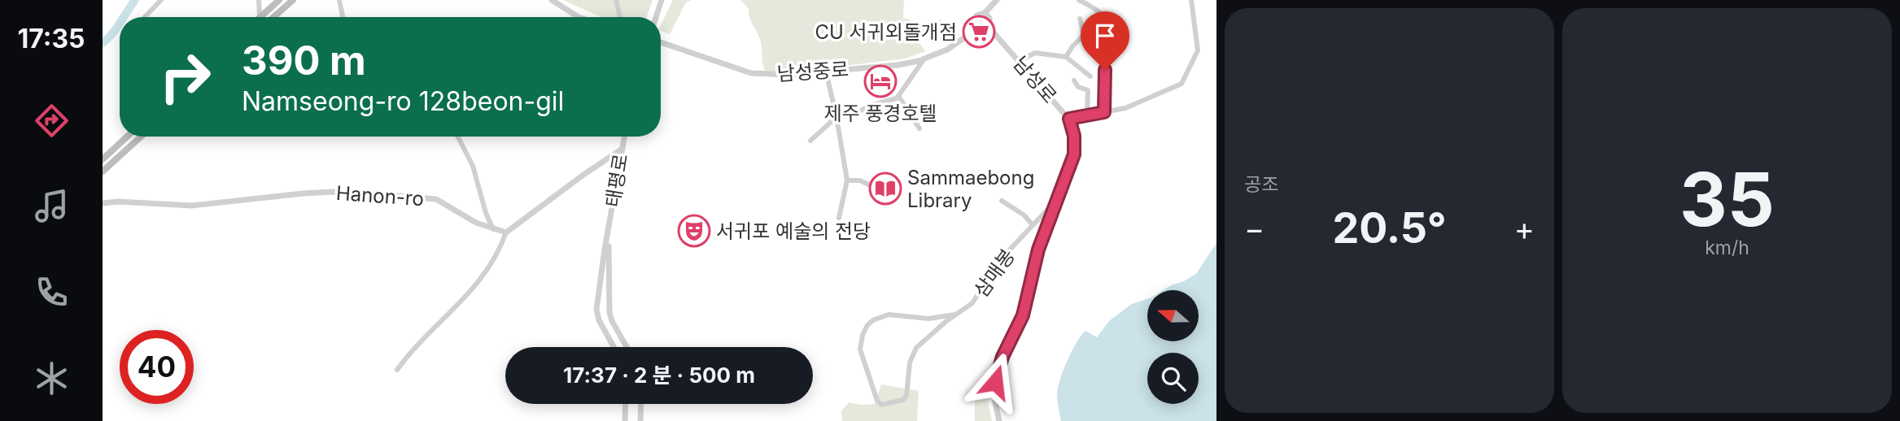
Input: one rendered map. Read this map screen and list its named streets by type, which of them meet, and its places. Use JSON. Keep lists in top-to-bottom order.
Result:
{
  "streets": {
    "street": [
      "남성중로",
      "남성로",
      "태평로",
      "Hanon-ro",
      "삼매봉"
    ]
  },
  "crossings": [
    ["남성중로", "남성로"],
    ["남성로", "삼매봉"]
  ],
  "places": {
    "supermarket": ["CU 서귀외돌개점"],
    "hotel": ["제주 풍경호텔"],
    "library": ["Sammaebong Library"],
    "theatre": ["서귀포 예술의 전당"]
  },
  "north": "left",
  "page": {
    "tabs": "17:35",
    "tile": [
      "공조",
      ["35", "km/h"]
    ],
    "turn": ["390 m", "Namseong-ro 128beon-gil"],
    "heat": ["−", "20.5°", "+"],
    "limit": "40",
    "trip": "17:37 · 2 분 · 500 m"
  }
}
